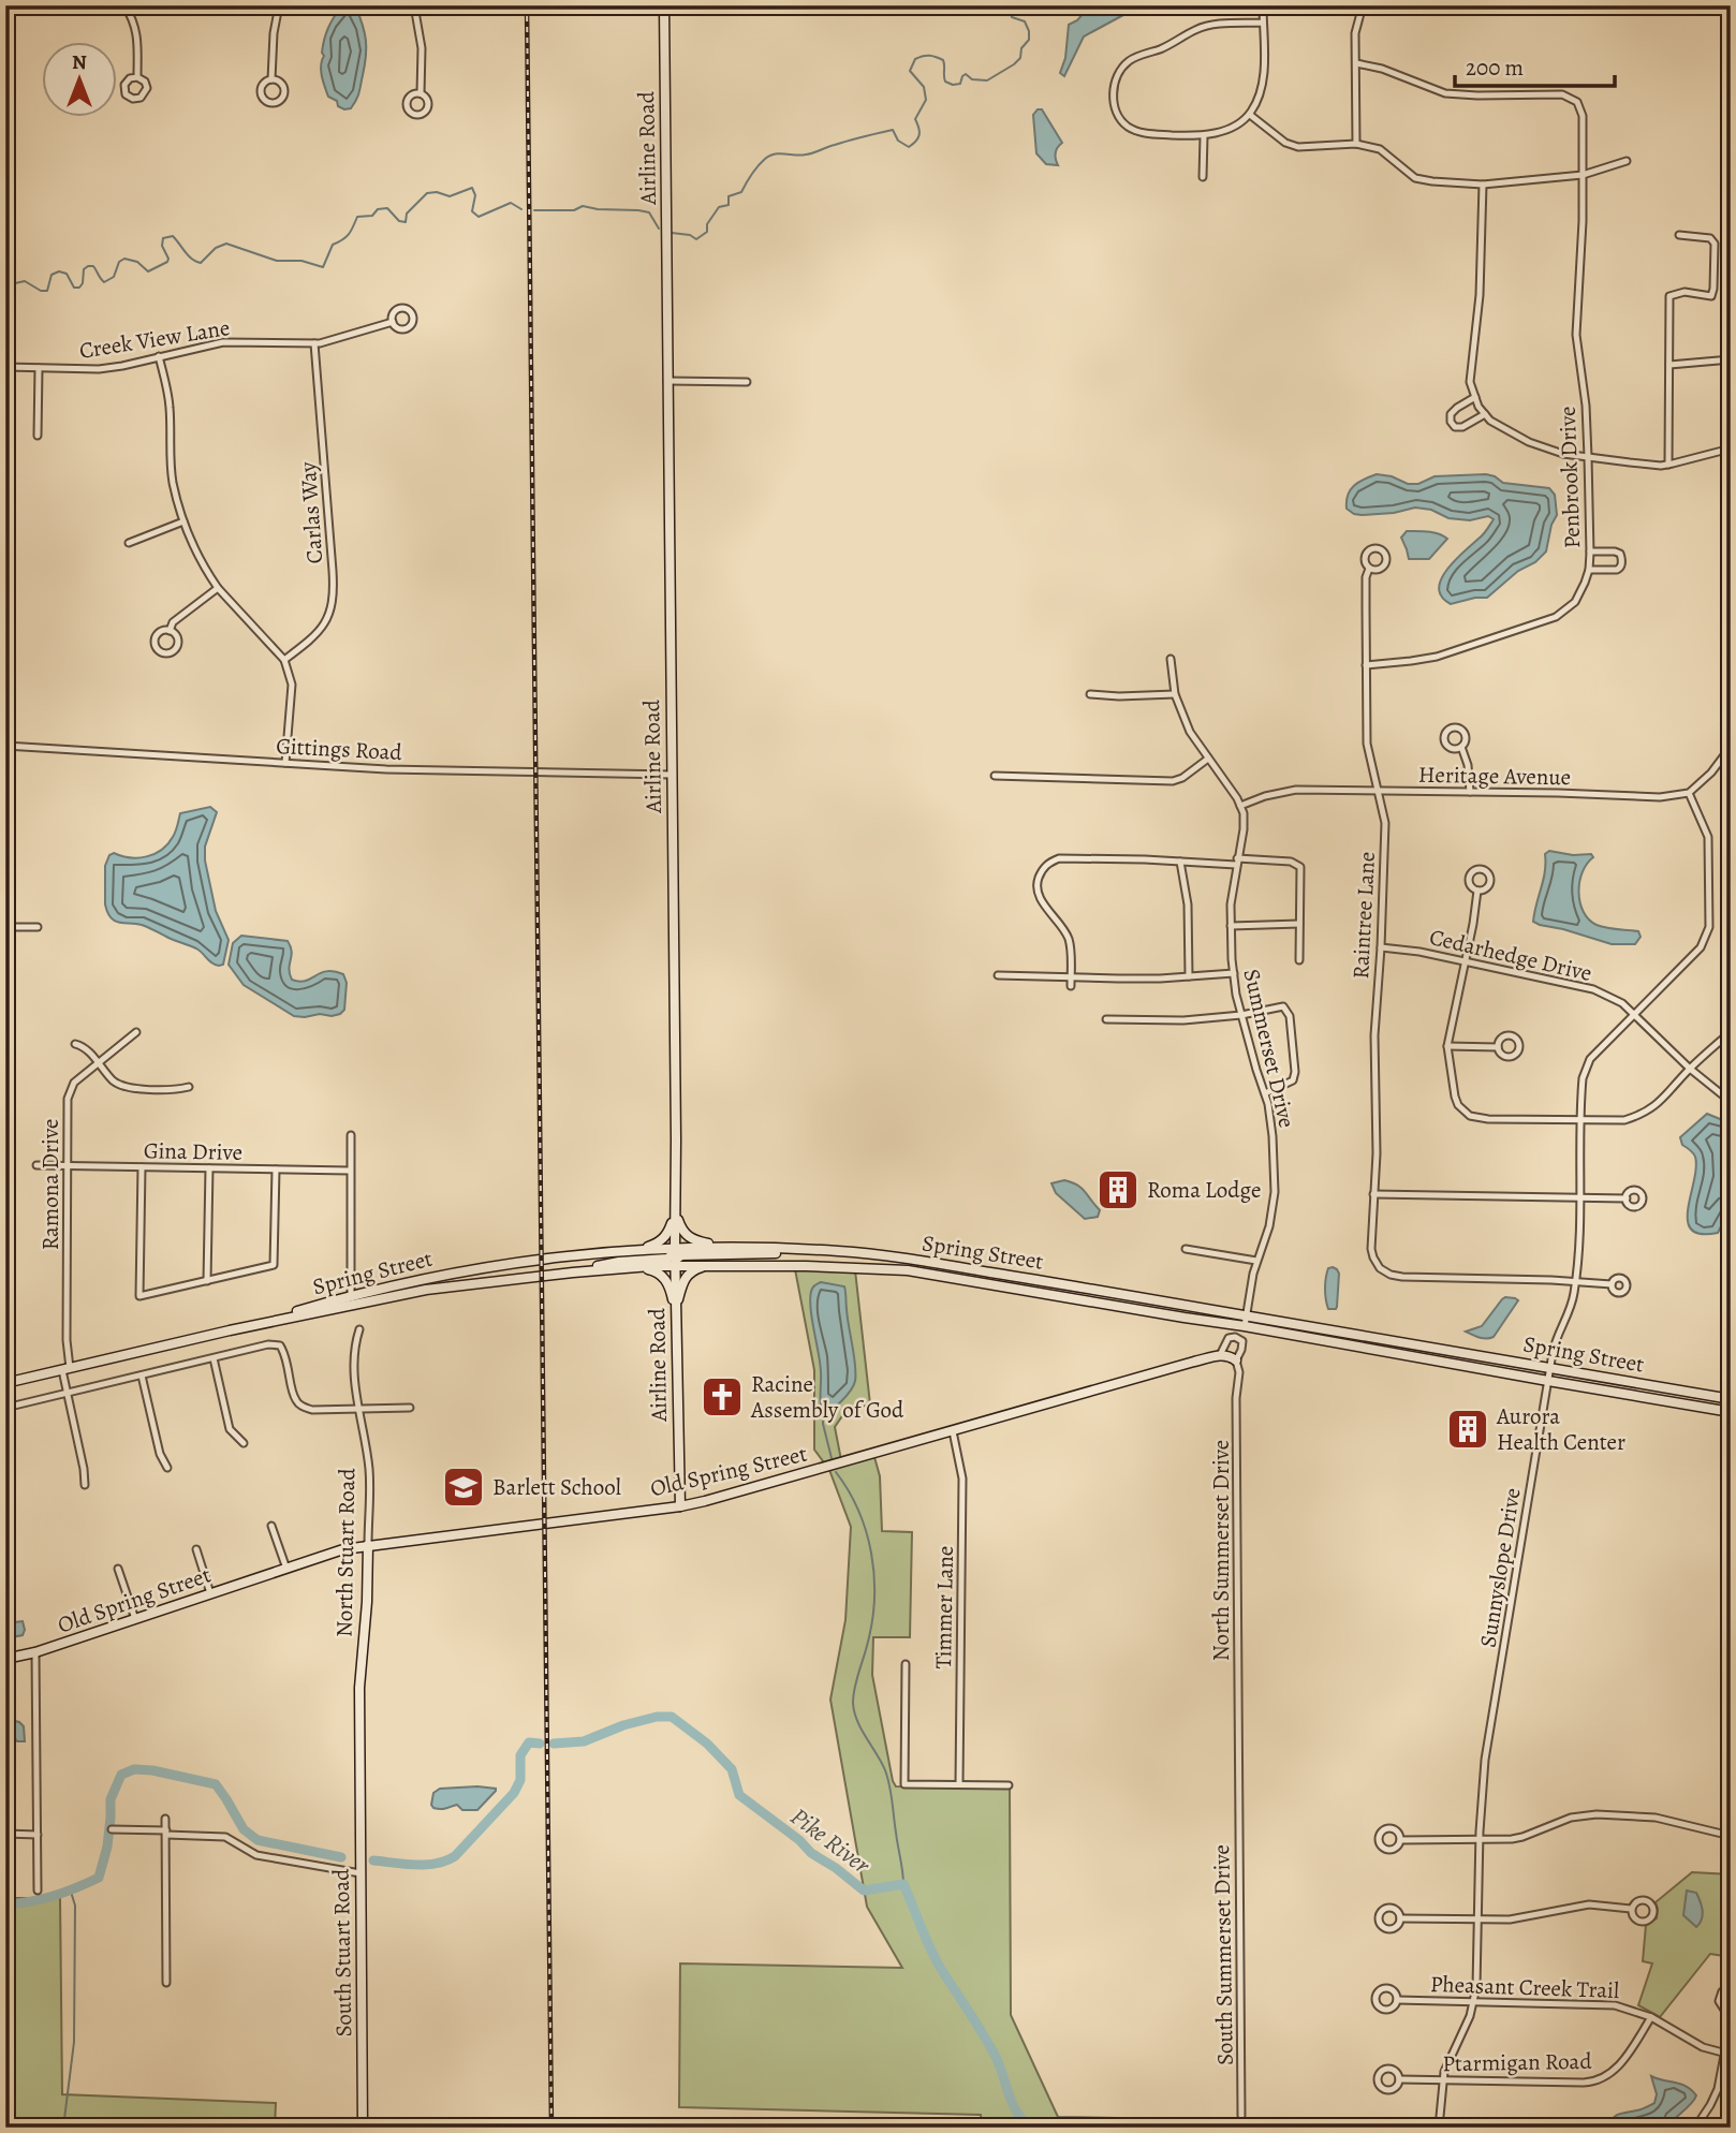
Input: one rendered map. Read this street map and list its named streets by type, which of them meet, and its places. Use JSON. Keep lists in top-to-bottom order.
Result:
{
  "streets": {
    "main road": [
      "Airline Road",
      "Spring Street",
      "Old Spring Street",
      "North Stuart Road",
      "South Stuart Road"
    ],
    "street": [
      "Creek View Lane",
      "Penbrook Drive",
      "Carlas Way",
      "Gittings Road",
      "Heritage Avenue",
      "Raintree Lane",
      "Cedarhedge Drive",
      "Summerset Drive",
      "Gina Drive",
      "Ramona Drive",
      "North Summerset Drive",
      "Sunnyslope Drive",
      "Timmer Lane",
      "South Summerset Drive",
      "Pheasant Creek Trail",
      "Ptarmigan Road"
    ]
  },
  "crossings": [
    ["Airline Road", "Gittings Road"],
    ["Airline Road", "Spring Street"],
    ["Airline Road", "Old Spring Street"],
    ["Creek View Lane", "Carlas Way"],
    ["Penbrook Drive", "Raintree Lane"],
    ["Heritage Avenue", "Raintree Lane"],
    ["Heritage Avenue", "Summerset Drive"],
    ["Raintree Lane", "Cedarhedge Drive"],
    ["Raintree Lane", "Sunnyslope Drive"],
    ["Cedarhedge Drive", "Sunnyslope Drive"],
    ["Summerset Drive", "Spring Street"],
    ["Gina Drive", "Ramona Drive"],
    ["Ramona Drive", "Spring Street"],
    ["Spring Street", "Sunnyslope Drive"],
    ["Old Spring Street", "North Summerset Drive"],
    ["Old Spring Street", "North Stuart Road"],
    ["Old Spring Street", "Timmer Lane"],
    ["North Summerset Drive", "South Summerset Drive"],
    ["North Stuart Road", "South Stuart Road"],
    ["Sunnyslope Drive", "Pheasant Creek Trail"],
    ["Sunnyslope Drive", "Ptarmigan Road"],
    ["Pheasant Creek Trail", "Ptarmigan Road"]
  ],
  "water": ["Pike River"],
  "places": {
    "building": ["Roma Lodge", "Aurora Health Center"],
    "church": ["Racine Assembly of God"],
    "school or university": ["Barlett School"]
  },
  "scale_bar": "200 m",
  "north": "top"
}
